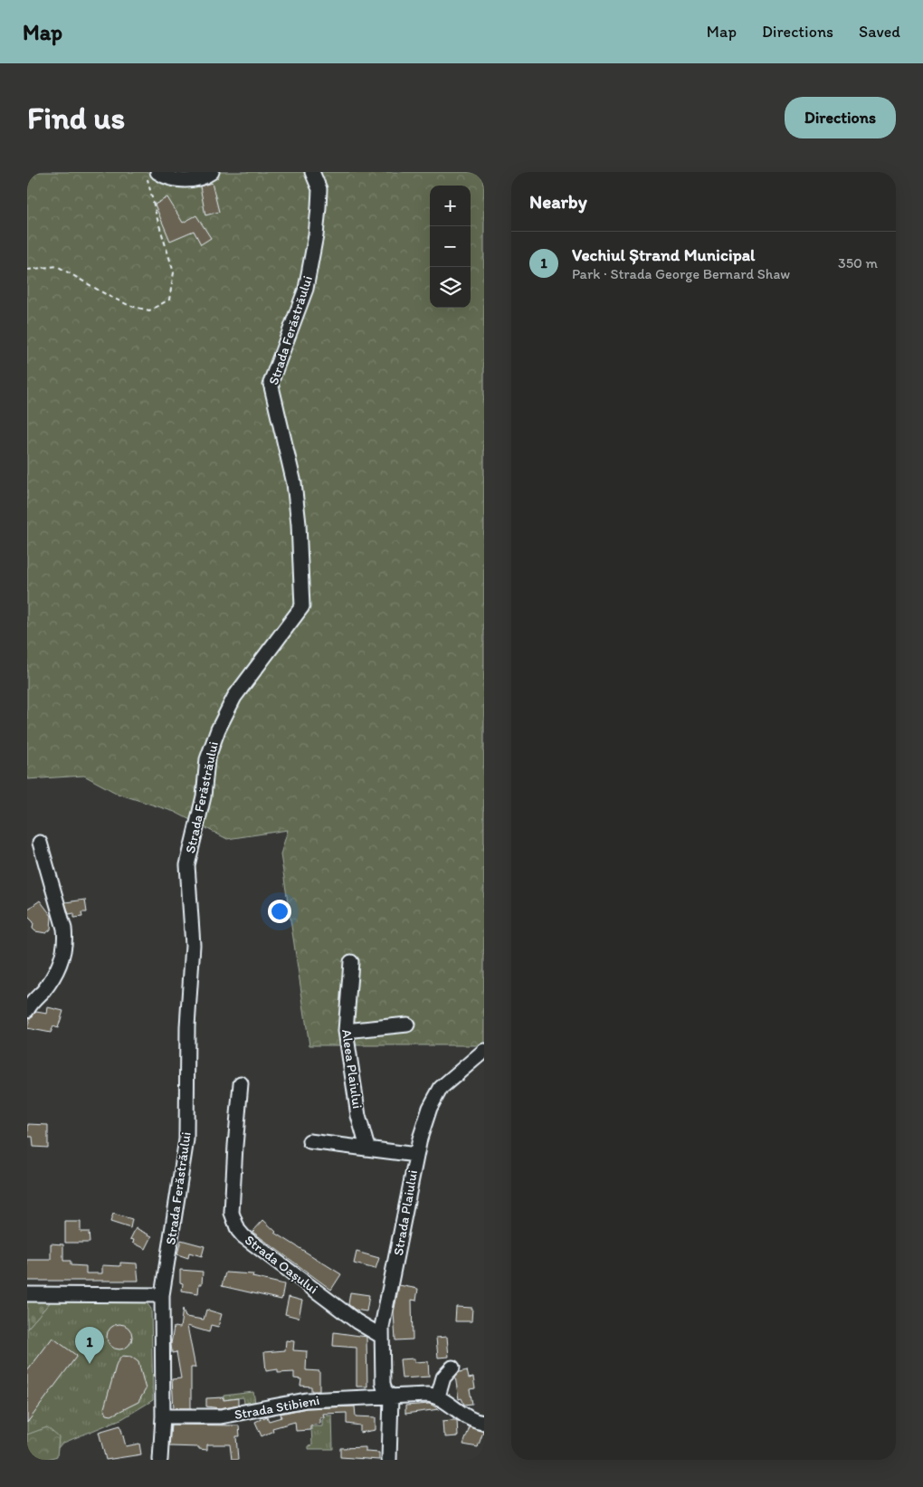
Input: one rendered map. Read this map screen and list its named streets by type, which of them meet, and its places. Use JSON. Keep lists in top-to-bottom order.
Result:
{
  "streets": {
    "street": [
      "Strada Ferăstrăului",
      "Aleea Plaiului",
      "Strada Plaiului",
      "Strada Oașului",
      "Strada Stibieni"
    ]
  },
  "crossings": [
    ["Strada Ferăstrăului", "Strada Stibieni"],
    ["Strada Plaiului", "Strada Oașului"],
    ["Strada Plaiului", "Strada Stibieni"]
  ],
  "page": {
    "header": "Map",
    "nav": ["Map", "Directions", "Saved"],
    "buttons": "Directions",
    "title": "Find us",
    "heading": "Nearby",
    "map_buttons": ["+", "−"],
    "list": [
      {
        "mark": "1",
        "name": "Vechiul Ștrand Municipal",
        "note": "Park · Strada George Bernard Shaw",
        "value": "350 m"
      }
    ],
    "pins": "1"
  }
}
